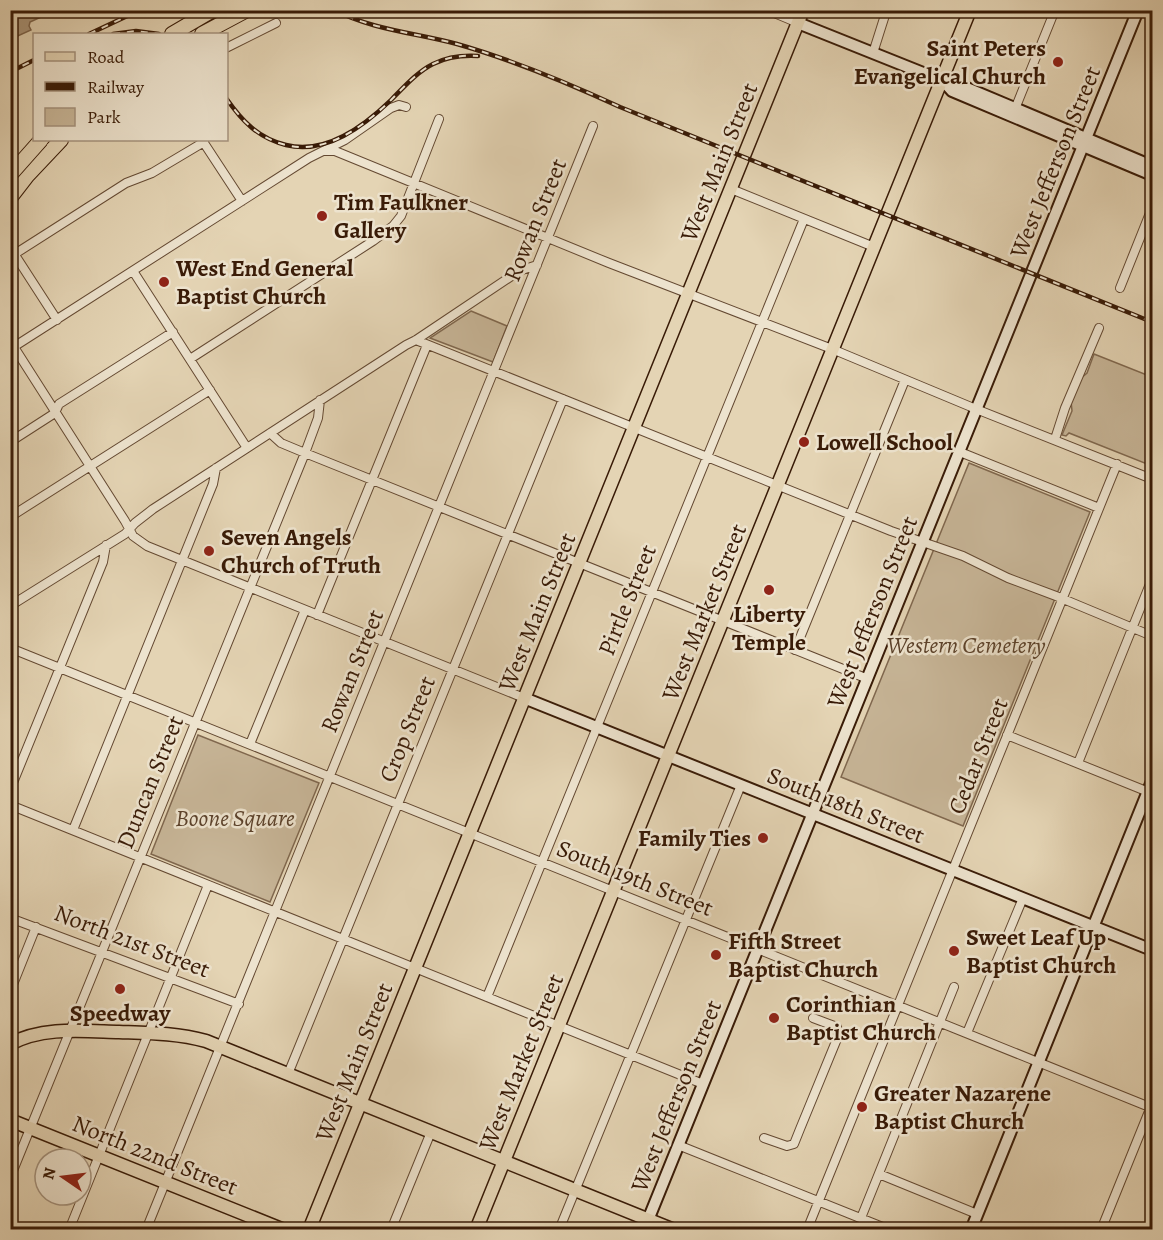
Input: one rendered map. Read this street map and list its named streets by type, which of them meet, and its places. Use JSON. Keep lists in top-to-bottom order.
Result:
{
  "streets": {
    "main road": ["West Main Street", "West Market Street", "North 22nd Street"],
    "street": [
      "West Jefferson Street",
      "Rowan Street",
      "Pirtle Street",
      "Crop Street",
      "Cedar Street",
      "Duncan Street",
      "South 18th Street",
      "South 19th Street",
      "North 21st Street"
    ]
  },
  "crossings": [
    ["West Main Street", "South 18th Street"],
    ["West Main Street", "South 19th Street"],
    ["West Jefferson Street", "South 18th Street"],
    ["West Jefferson Street", "South 19th Street"],
    ["Rowan Street", "South 19th Street"],
    ["Rowan Street", "North 21st Street"],
    ["Rowan Street", "North 22nd Street"],
    ["Pirtle Street", "South 18th Street"],
    ["Pirtle Street", "South 19th Street"],
    ["West Market Street", "South 18th Street"],
    ["West Market Street", "South 19th Street"],
    ["Crop Street", "South 19th Street"],
    ["Cedar Street", "South 18th Street"],
    ["Cedar Street", "South 19th Street"],
    ["Duncan Street", "South 19th Street"],
    ["Duncan Street", "North 21st Street"],
    ["Duncan Street", "North 22nd Street"]
  ],
  "parks": ["Western Cemetery", "Boone Square"],
  "places": [
    "Saint Peters Evangelical Church",
    "Tim Faulkner Gallery",
    "West End General Baptist Church",
    "Lowell School",
    "Seven Angels Church of Truth",
    "Liberty Temple",
    "Family Ties",
    "Sweet Leaf Up Baptist Church",
    "Fifth Street Baptist Church",
    "Speedway",
    "Corinthian Baptist Church",
    "Greater Nazarene Baptist Church"
  ],
  "legend": ["Road", "Railway", "Park"],
  "north": "left"
}
